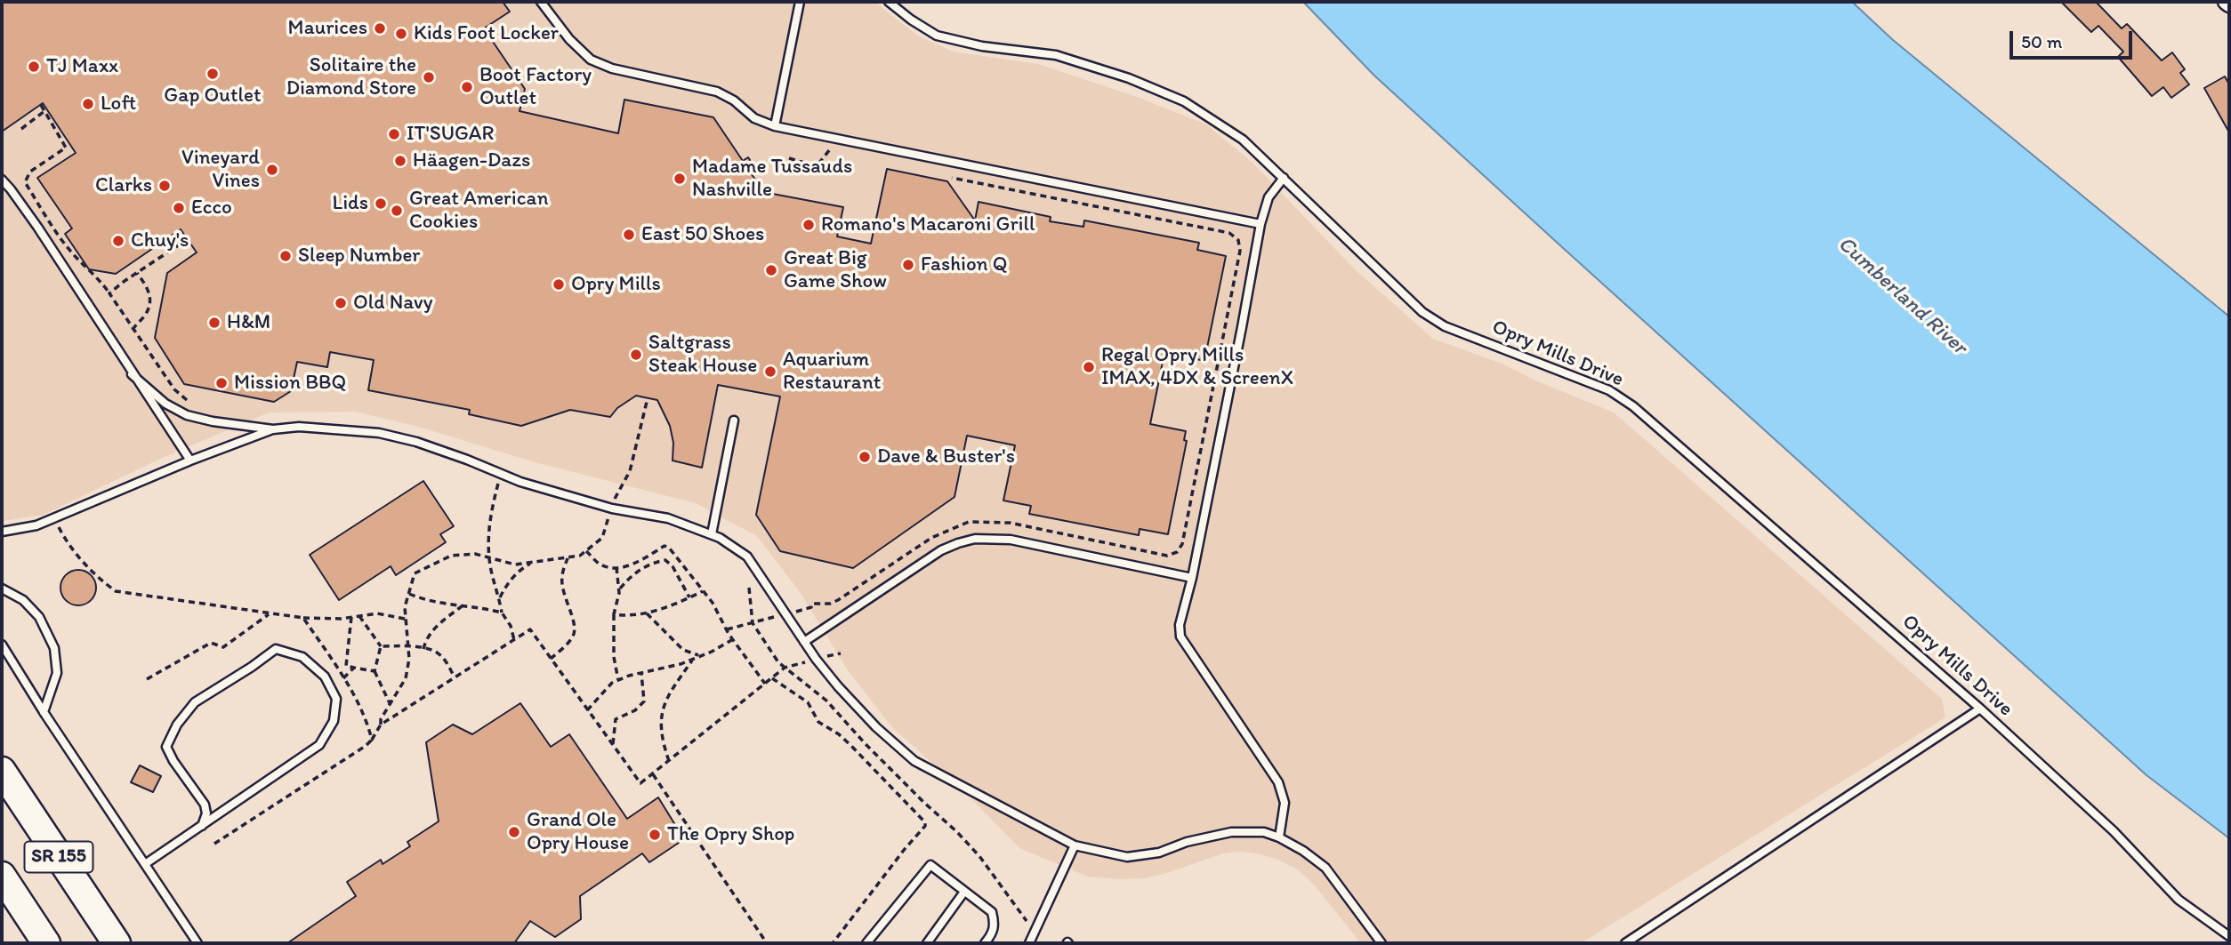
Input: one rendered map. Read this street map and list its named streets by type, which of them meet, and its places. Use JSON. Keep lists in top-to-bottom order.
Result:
{
  "streets": {
    "highway": ["SR 155"],
    "lane": ["Opry Mills Drive"]
  },
  "water": ["Cumberland River"],
  "places": [
    "Maurices",
    "Kids Foot Locker",
    "TJ Maxx",
    "Gap Outlet",
    "Solitaire the Diamond Store",
    "Boot Factory Outlet",
    "Loft",
    "IT'SUGAR",
    "Häagen-Dazs",
    "Vineyard Vines",
    "Madame Tussauds Nashville",
    "Clarks",
    "Lids",
    "Ecco",
    "Great American Cookies",
    "Romano's Macaroni Grill",
    "East 50 Shoes",
    "Chuy's",
    "Sleep Number",
    "Fashion Q",
    "Great Big Game Show",
    "Opry Mills",
    "Old Navy",
    "H&M",
    "Saltgrass Steak House",
    "Regal Opry Mills IMAX, 4DX & ScreenX",
    "Aquarium Restaurant",
    "Mission BBQ",
    "Dave & Buster's",
    "Grand Ole Opry House",
    "The Opry Shop"
  ],
  "scale_bar": "50 m"
}
